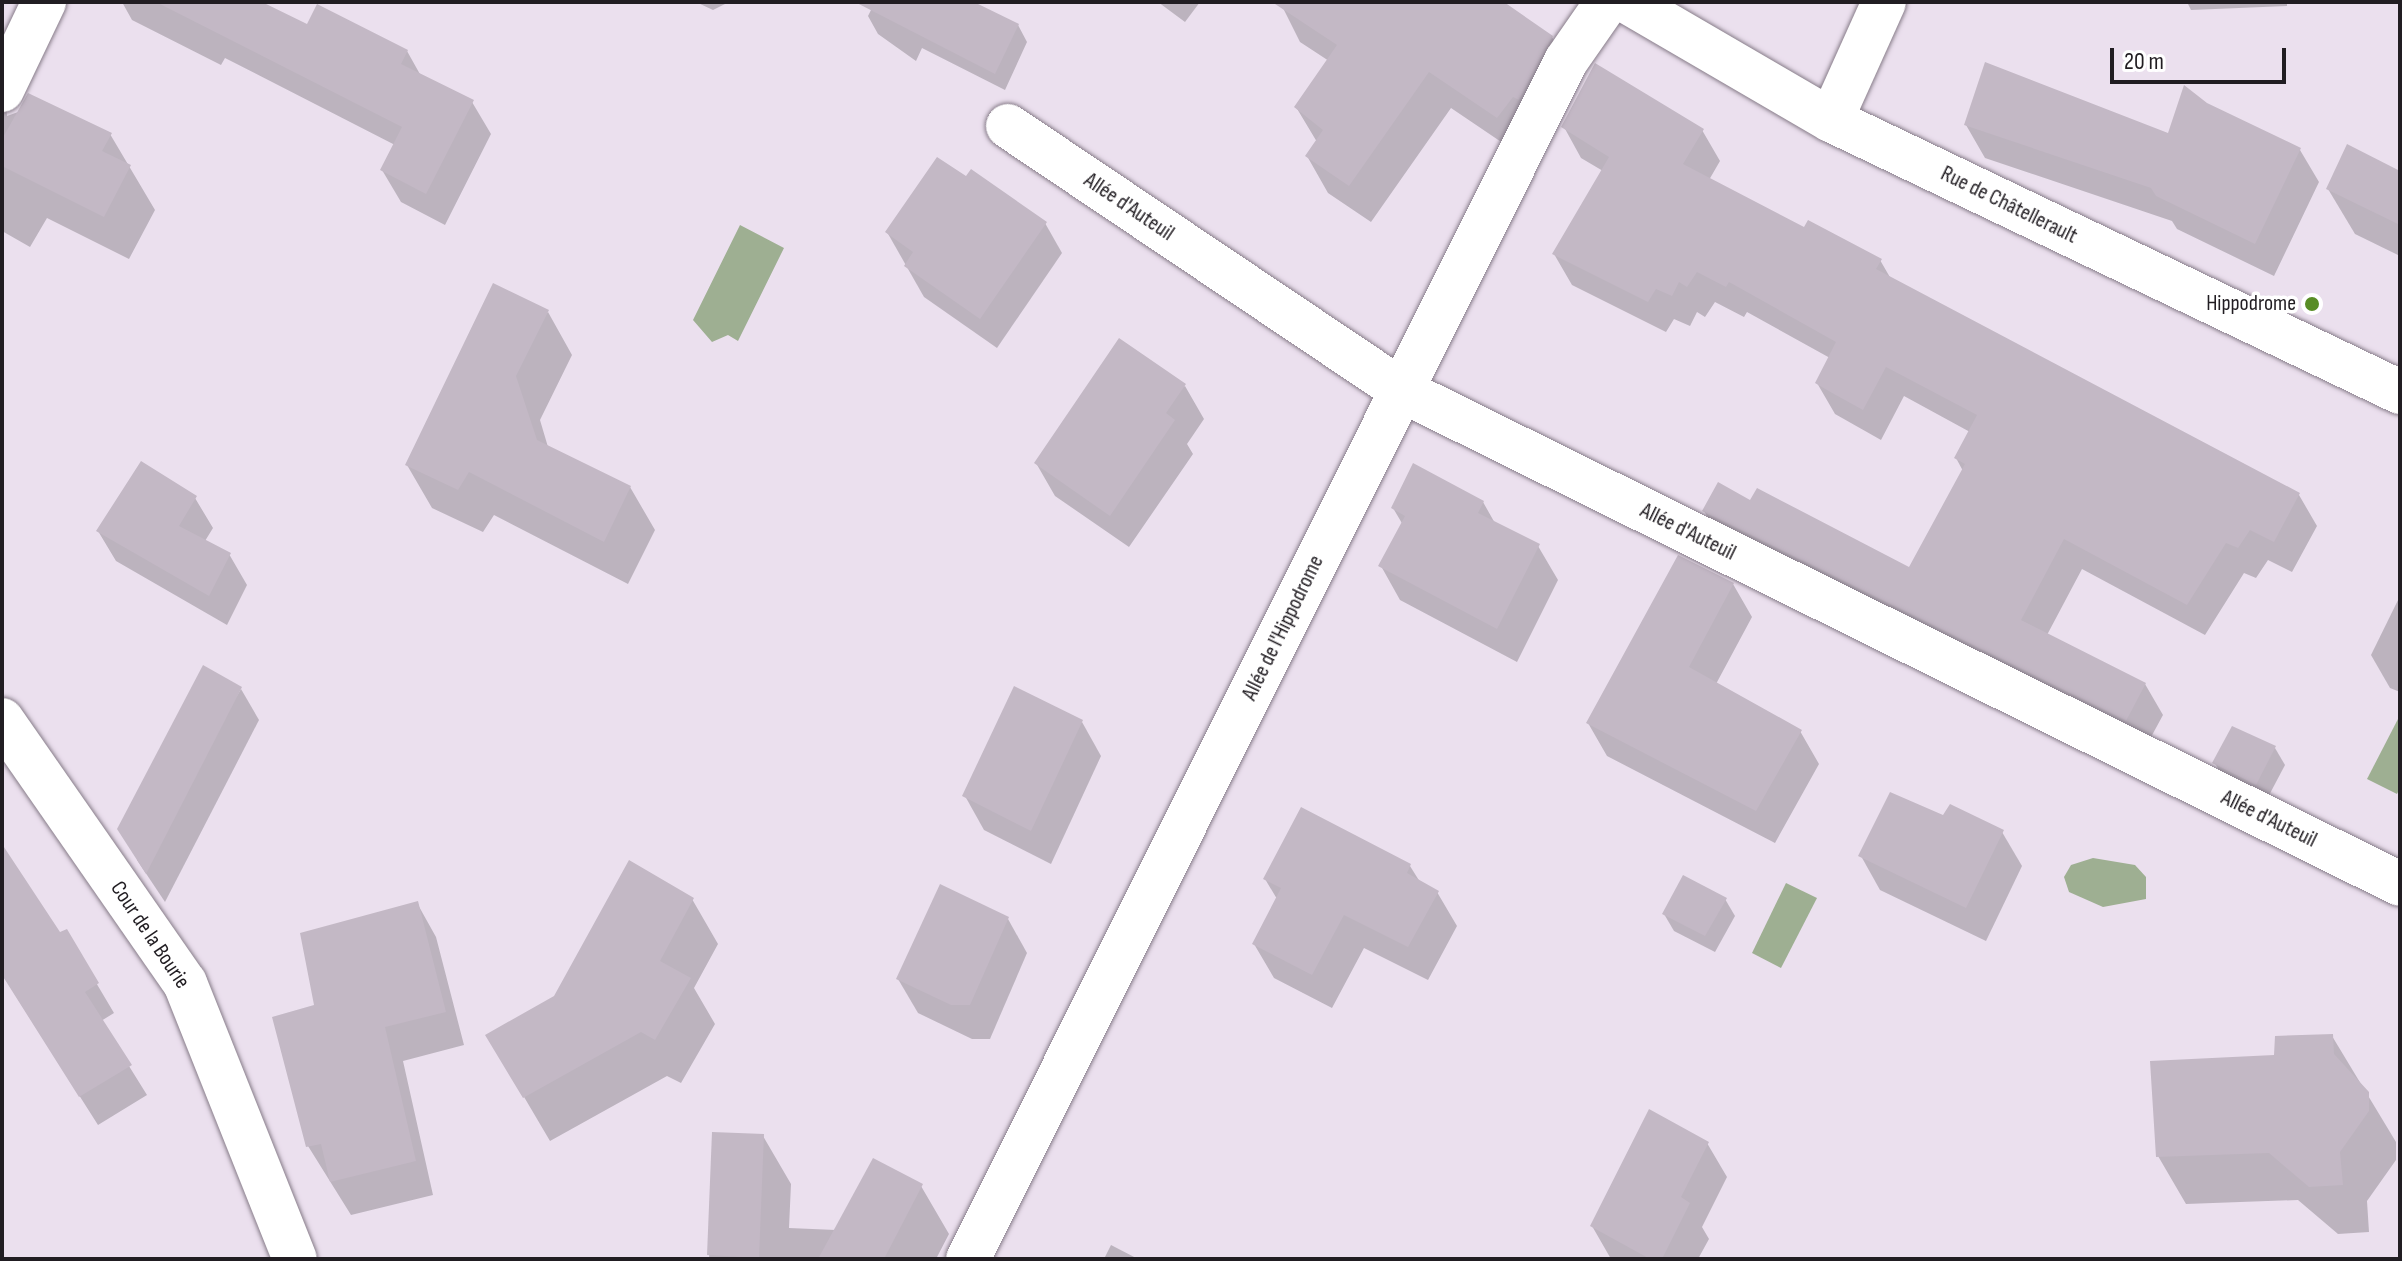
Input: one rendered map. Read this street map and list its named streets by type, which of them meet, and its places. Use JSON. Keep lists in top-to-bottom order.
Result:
{
  "streets": {
    "street": [
      "Rue de Châtellerault",
      "Allée d'Auteuil",
      "Allée de l'Hippodrome",
      "Cour de la Bourie"
    ]
  },
  "crossings": [
    ["Allée d'Auteuil", "Allée de l'Hippodrome"]
  ],
  "places": ["Hippodrome"],
  "scale_bar": "20 m"
}
